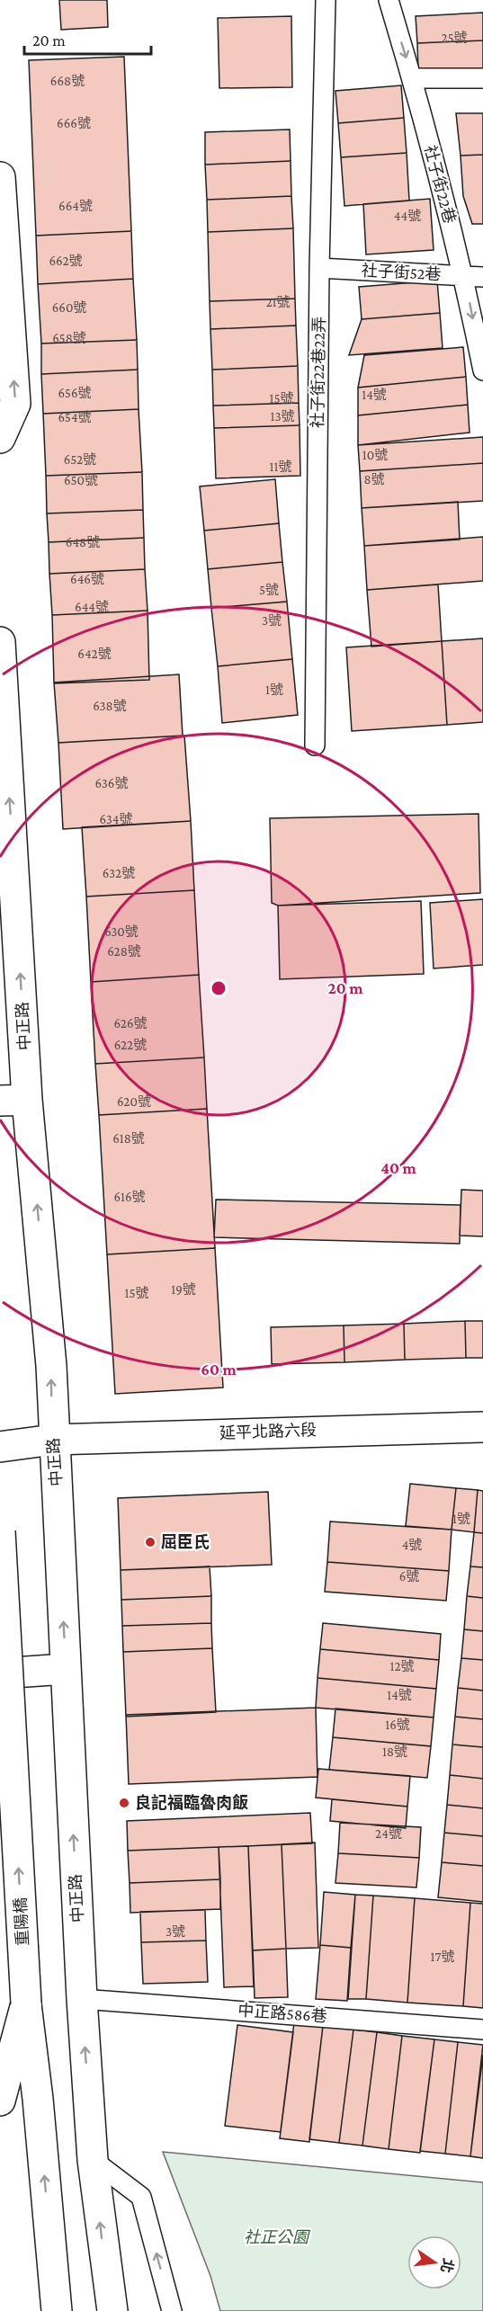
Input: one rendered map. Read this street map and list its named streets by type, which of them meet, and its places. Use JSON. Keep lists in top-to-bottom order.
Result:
{
  "streets": {
    "street": ["中正路", "延平北路六段", "重陽橋"],
    "lane": [
      "社子街22巷",
      "社子街52巷",
      "社子街22巷22弄",
      "中正路586巷"
    ]
  },
  "crossings": [
    ["社子街22巷", "社子街52巷"],
    ["社子街52巷", "社子街22巷22弄"],
    ["中正路", "延平北路六段"],
    ["中正路", "中正路586巷"]
  ],
  "one_way": ["社子街22巷", "中正路", "重陽橋"],
  "parks": ["社正公園"],
  "places": ["屈臣氏", "良記福臨魯肉飯"],
  "house_numbers": [
    "25號",
    "668號",
    "666號",
    "664號",
    "44號",
    "662號",
    "21號",
    "660號",
    "658號",
    "656號",
    "14號",
    "15號",
    "13號",
    "654號",
    "10號",
    "652號",
    "11號",
    "8號",
    "650號",
    "648號",
    "646號",
    "5號",
    "644號",
    "3號",
    "642號",
    "1號",
    "638號",
    "636號",
    "634號",
    "632號",
    "630號",
    "628號",
    "626號",
    "622號",
    "620號",
    "618號",
    "616號",
    "19號",
    "15號",
    "1號",
    "4號",
    "6號",
    "12號",
    "14號",
    "16號",
    "18號",
    "24號",
    "3號",
    "17號"
  ],
  "scale_bar": "20 m",
  "north": "right",
  "rings": ["20 m", "40 m", "60 m"]
}
